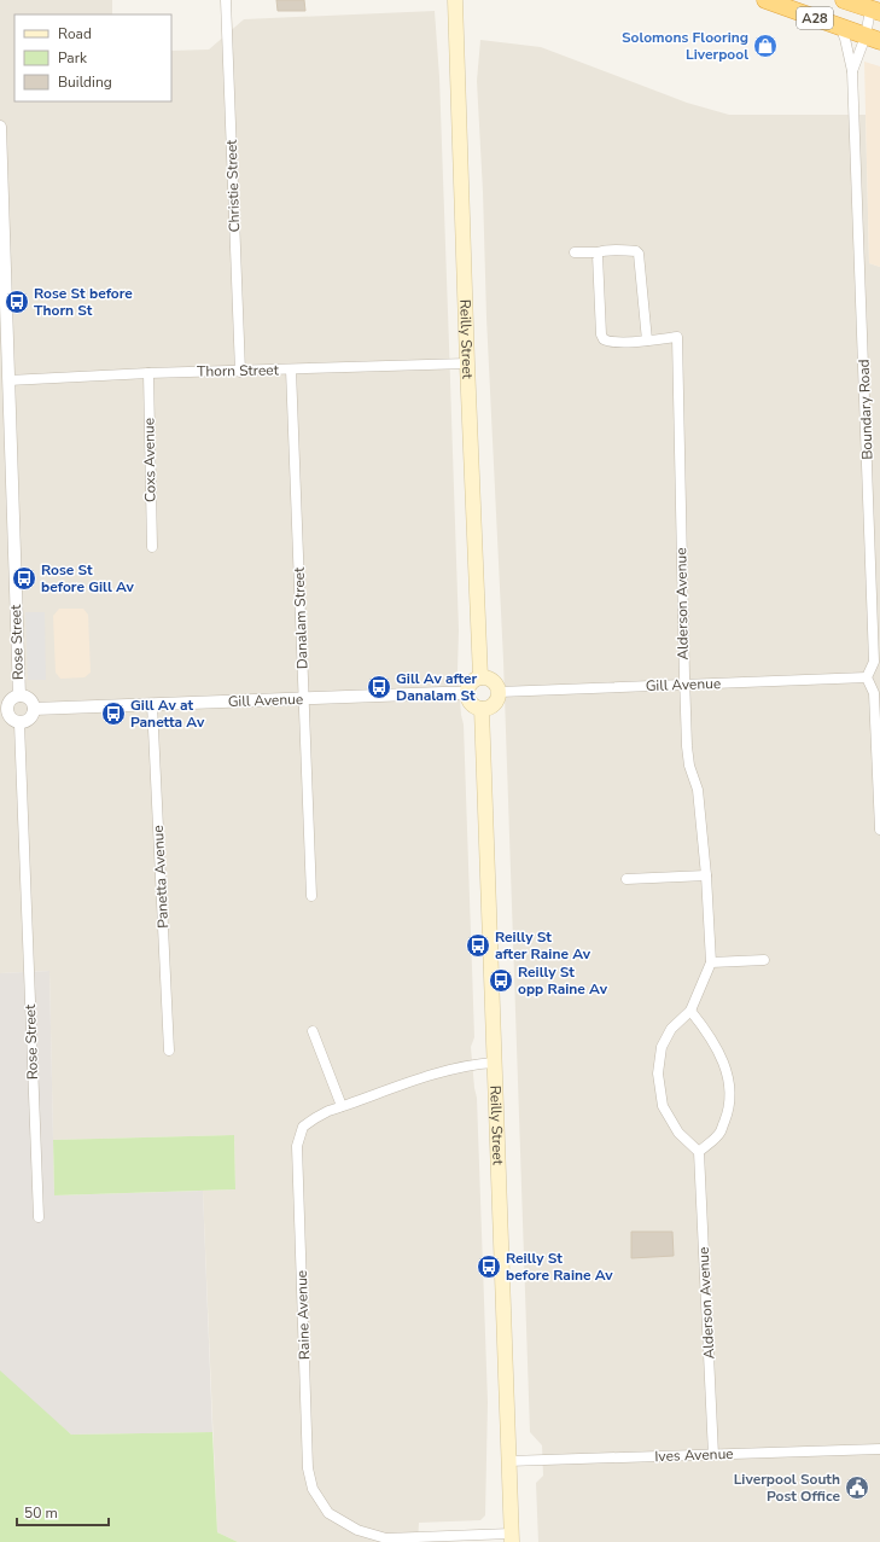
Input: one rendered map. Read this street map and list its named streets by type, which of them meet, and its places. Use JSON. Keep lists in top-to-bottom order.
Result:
{
  "streets": {
    "highway": ["A28"],
    "main road": ["Reilly Street"],
    "street": [
      "Christie Street",
      "Thorn Street",
      "Boundary Road",
      "Coxs Avenue",
      "Alderson Avenue",
      "Danalam Street",
      "Rose Street",
      "Gill Avenue",
      "Panetta Avenue",
      "Raine Avenue",
      "Ives Avenue"
    ]
  },
  "crossings": [
    ["A28", "Boundary Road"],
    ["Christie Street", "Thorn Street"],
    ["Reilly Street", "Thorn Street"],
    ["Reilly Street", "Gill Avenue"],
    ["Reilly Street", "Raine Avenue"],
    ["Reilly Street", "Ives Avenue"],
    ["Thorn Street", "Coxs Avenue"],
    ["Thorn Street", "Danalam Street"],
    ["Thorn Street", "Rose Street"],
    ["Boundary Road", "Gill Avenue"],
    ["Alderson Avenue", "Gill Avenue"],
    ["Alderson Avenue", "Ives Avenue"],
    ["Danalam Street", "Gill Avenue"],
    ["Rose Street", "Gill Avenue"],
    ["Gill Avenue", "Panetta Avenue"]
  ],
  "places": {
    "shop": ["Solomons Flooring Liverpool"],
    "bus stop": [
      "Rose St before Thorn St",
      "Rose St before Gill Av",
      "Gill Av after Danalam St",
      "Gill Av at Panetta Av",
      "Reilly St after Raine Av",
      "Reilly St opp Raine Av",
      "Reilly St before Raine Av"
    ],
    "public building": ["Liverpool South Post Office"]
  },
  "legend": ["Road", "Park", "Building"],
  "scale_bar": "50 m"
}
